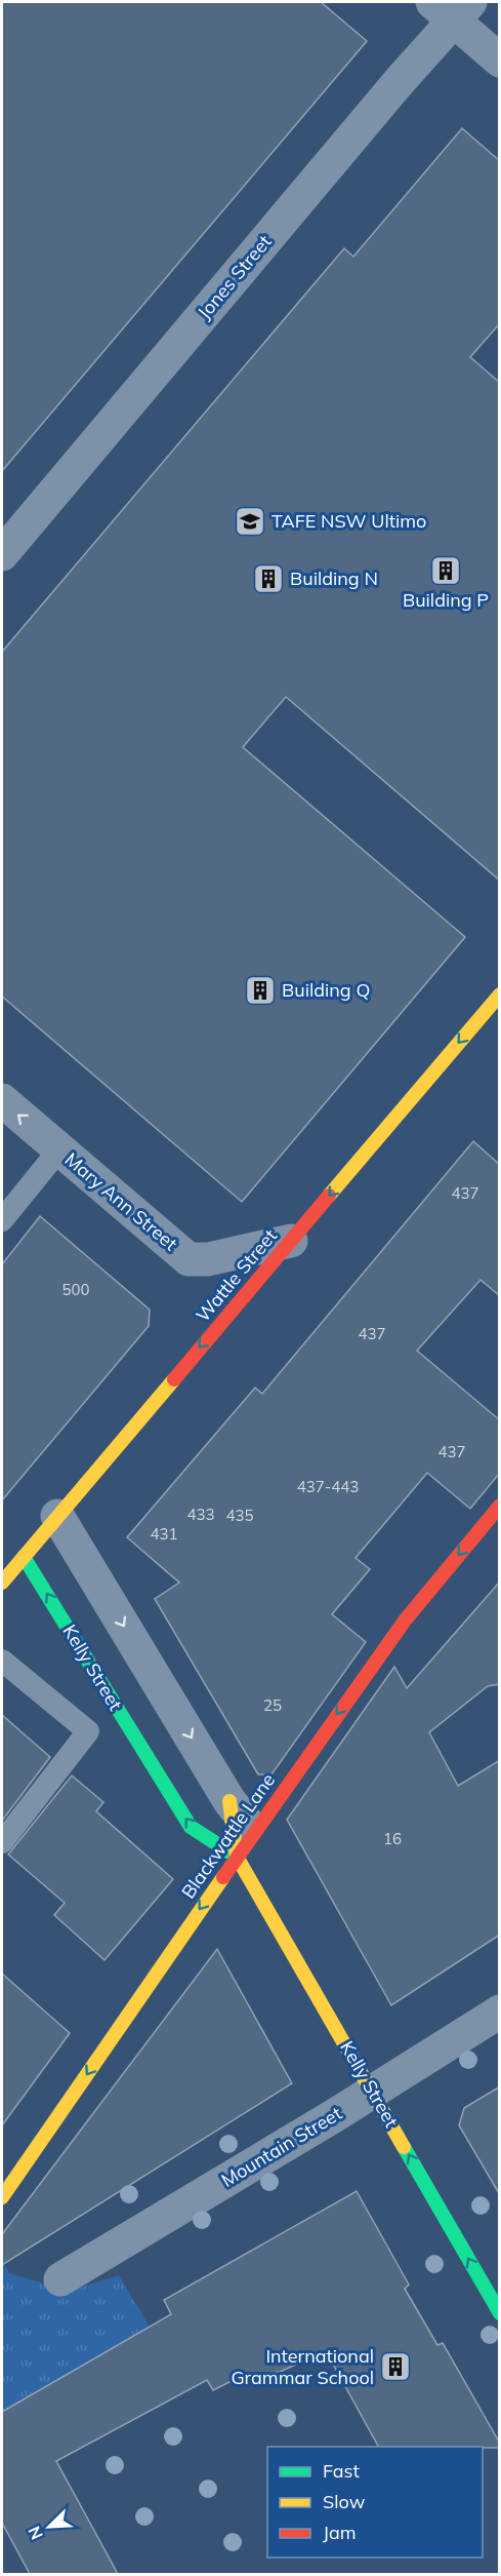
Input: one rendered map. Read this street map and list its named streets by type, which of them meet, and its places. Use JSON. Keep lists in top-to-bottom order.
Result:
{
  "streets": {
    "street": [
      "Jones Street",
      "Mary Ann Street",
      "Wattle Street",
      "Kelly Street",
      "Blackwattle Lane",
      "Mountain Street"
    ]
  },
  "crossings": [
    ["Mary Ann Street", "Wattle Street"],
    ["Wattle Street", "Kelly Street"],
    ["Kelly Street", "Blackwattle Lane"],
    ["Kelly Street", "Mountain Street"]
  ],
  "one_way": ["Wattle Street", "Blackwattle Lane"],
  "places": {
    "school or university": ["TAFE NSW Ultimo"],
    "building": [
      "Building P",
      "Building N",
      "Building Q",
      "International Grammar School"
    ]
  },
  "house_numbers": [
    "437",
    "500",
    "437",
    "437",
    "437-443",
    "433",
    "435",
    "431",
    "25",
    "16"
  ],
  "legend": ["Fast", "Slow", "Jam"],
  "north": "bottom left"
}
